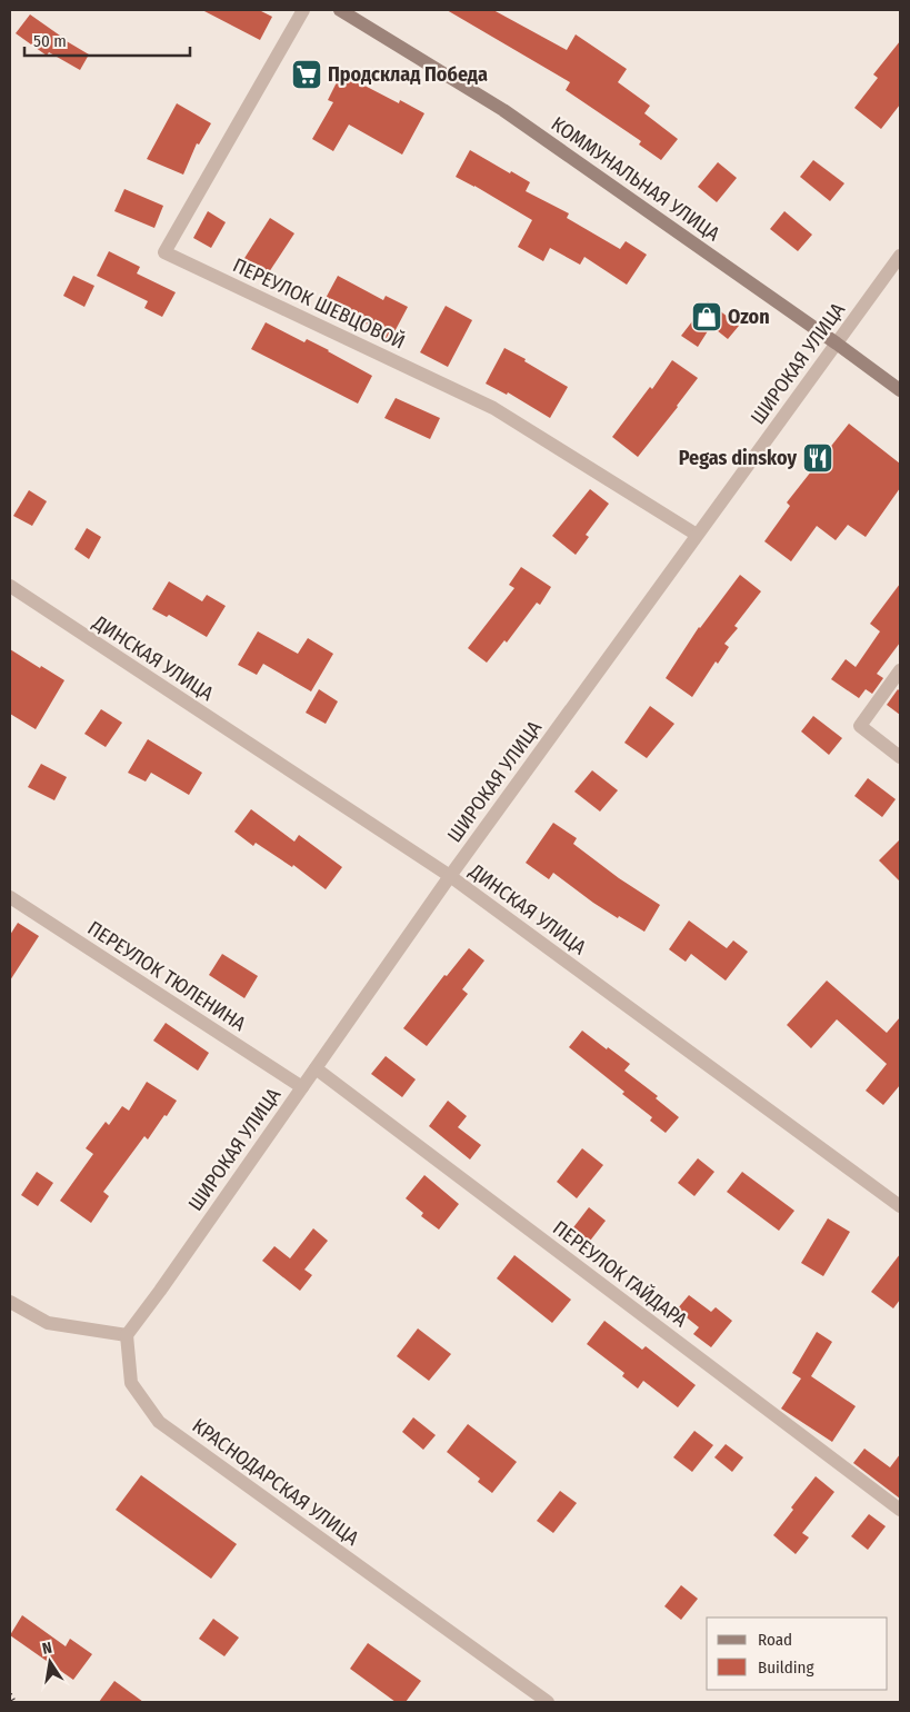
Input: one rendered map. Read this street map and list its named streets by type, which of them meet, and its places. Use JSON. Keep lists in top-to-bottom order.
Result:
{
  "streets": {
    "street": [
      "КОММУНАЛЬНАЯ УЛИЦА",
      "ПЕРЕУЛОК ШЕВЦОВОЙ",
      "ШИРОКАЯ УЛИЦА",
      "ДИНСКАЯ УЛИЦА",
      "ПЕРЕУЛОК ТЮЛЕНИНА",
      "ПЕРЕУЛОК ГАЙДАРА",
      "КРАСНОДАРСКАЯ УЛИЦА"
    ]
  },
  "crossings": [
    ["КОММУНАЛЬНАЯ УЛИЦА", "ШИРОКАЯ УЛИЦА"],
    ["ПЕРЕУЛОК ШЕВЦОВОЙ", "ШИРОКАЯ УЛИЦА"],
    ["ШИРОКАЯ УЛИЦА", "ДИНСКАЯ УЛИЦА"],
    ["ШИРОКАЯ УЛИЦА", "ПЕРЕУЛОК ТЮЛЕНИНА"],
    ["ШИРОКАЯ УЛИЦА", "ПЕРЕУЛОК ГАЙДАРА"],
    ["ШИРОКАЯ УЛИЦА", "КРАСНОДАРСКАЯ УЛИЦА"]
  ],
  "places": {
    "supermarket": ["Продсклад Победа"],
    "shop": ["Ozon"],
    "restaurant": ["Pegas dinskoy"]
  },
  "legend": ["Road", "Building"],
  "scale_bar": "50 m",
  "north": "top"
}
